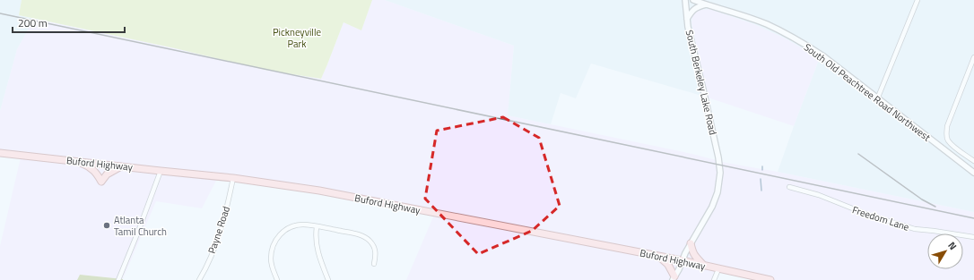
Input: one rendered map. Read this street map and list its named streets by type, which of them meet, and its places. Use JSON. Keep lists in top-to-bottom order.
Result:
{
  "streets": {
    "main road": ["Buford Highway"],
    "street": [
      "South Berkeley Lake Road",
      "South Old Peachtree Road Northwest",
      "Freedom Lane",
      "Payne Road"
    ]
  },
  "crossings": [
    ["South Berkeley Lake Road", "Buford Highway"],
    ["Buford Highway", "Payne Road"]
  ],
  "parks": ["Pickneyville Park"],
  "places": ["Atlanta Tamil Church"],
  "scale_bar": "200 m",
  "north": "top right"
}
